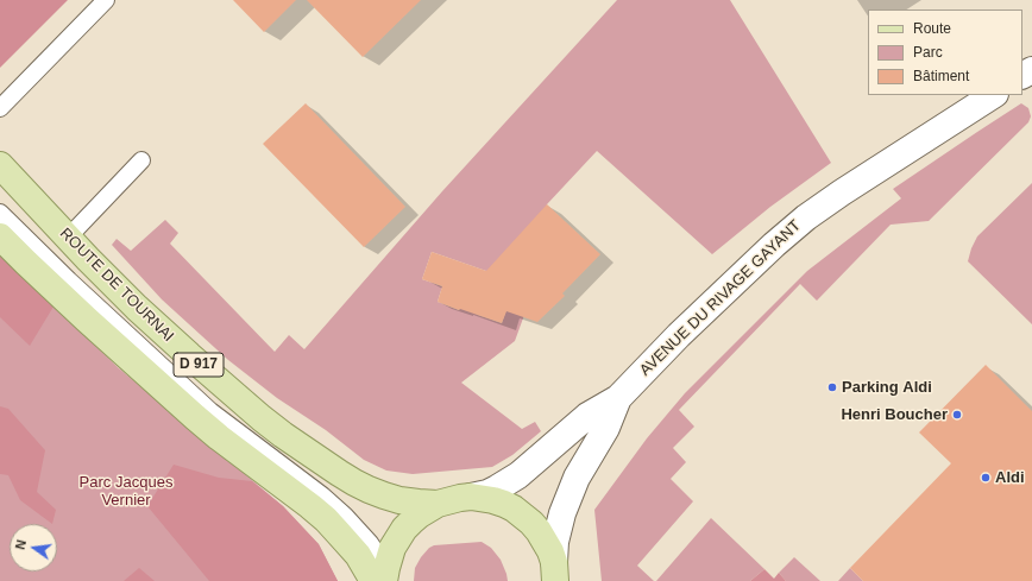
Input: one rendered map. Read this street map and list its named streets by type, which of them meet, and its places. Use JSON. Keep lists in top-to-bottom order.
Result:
{
  "streets": {
    "main road": ["ROUTE DE TOURNAI", "D 917"],
    "street": ["AVENUE DU RIVAGE GAYANT"]
  },
  "parks": ["Parc Jacques Vernier"],
  "places": ["Parking Aldi", "Henri Boucher", "Aldi"],
  "legend": ["Route", "Parc", "Bâtiment"],
  "north": "left"
}
